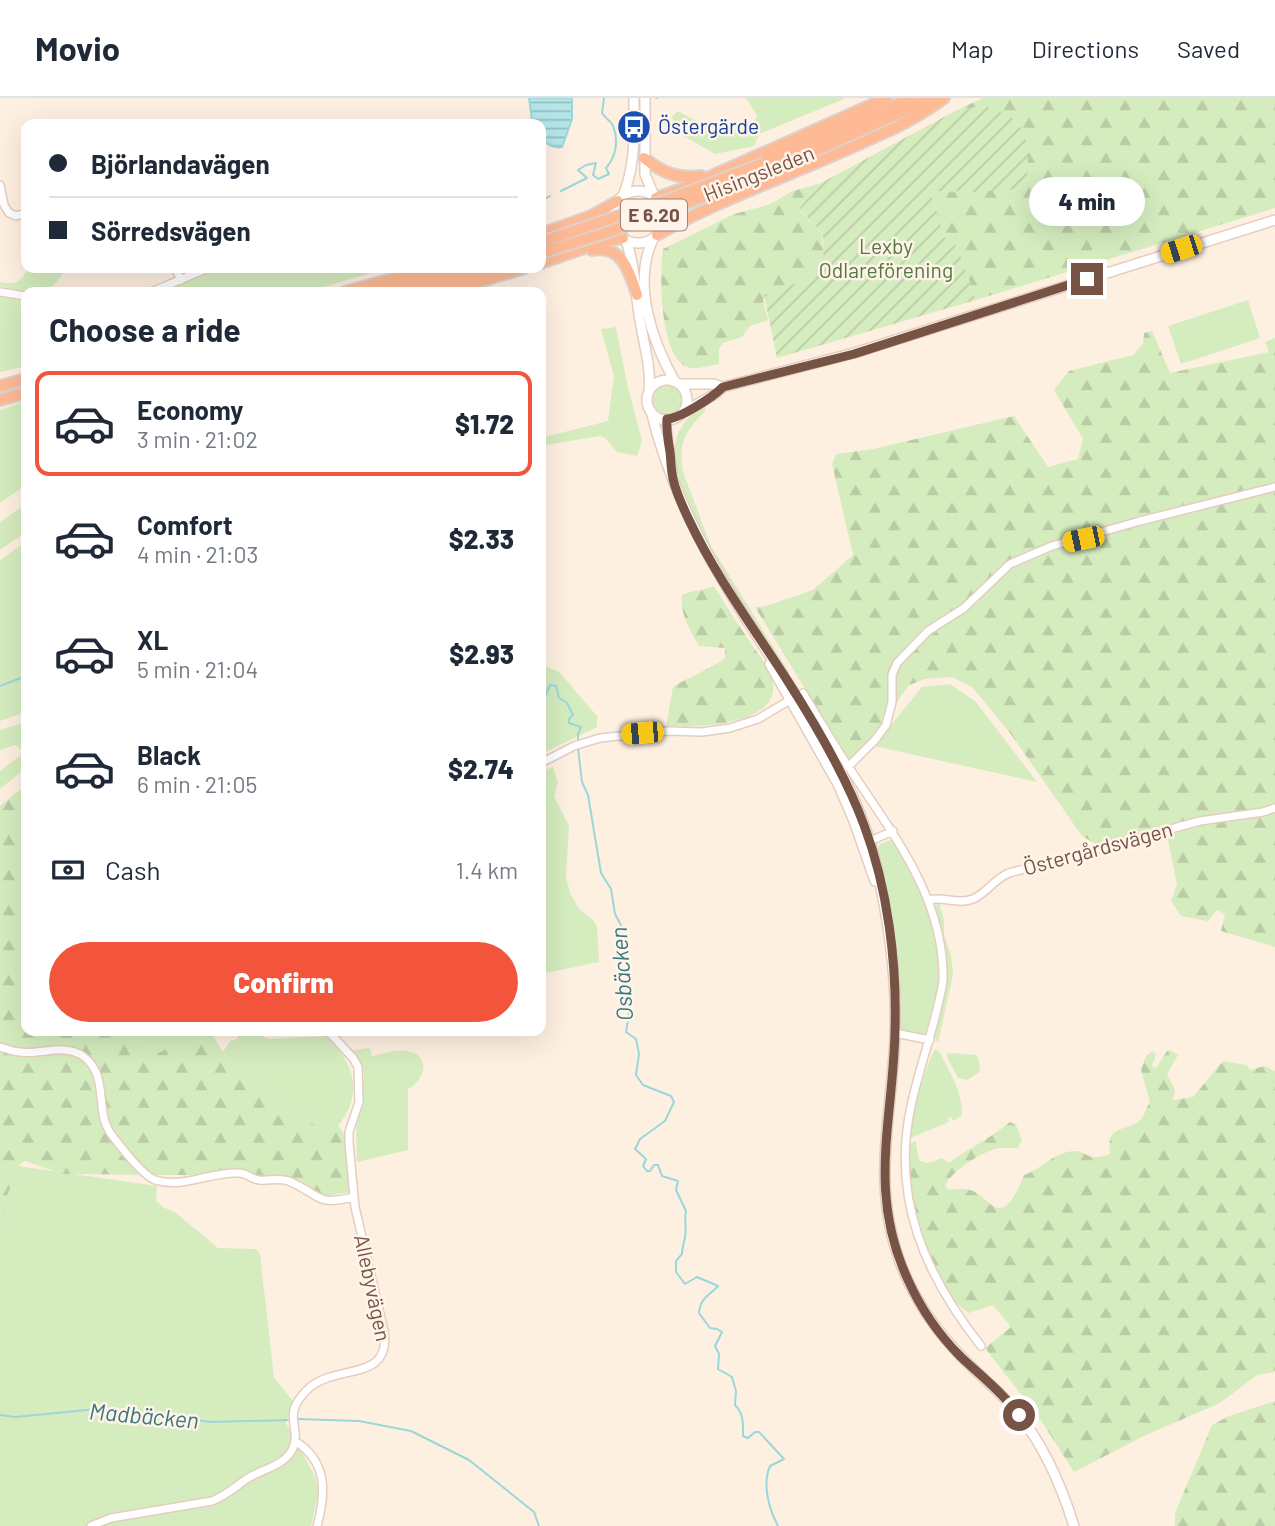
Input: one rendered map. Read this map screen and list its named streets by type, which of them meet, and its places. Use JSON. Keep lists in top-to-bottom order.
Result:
{
  "streets": {
    "highway": ["Hisingsleden", "E 6.20"],
    "street": ["Östergårdsvägen", "Allebyvägen"]
  },
  "water": ["Osbäcken", "Madbäcken"],
  "parks": ["Lexby Odlareförening"],
  "places": {
    "bus stop": ["Östergärde"]
  },
  "page": {
    "header": "Movio",
    "nav": ["Map", "Directions", "Saved"],
    "banner": ["Björlandavägen", "Sörredsvägen"],
    "bubble": "4 min",
    "heading": "Choose a ride",
    "list": [
      {
        "name": "Economy",
        "note": "3 min · 21:02",
        "value": "$1.72"
      },
      {
        "name": "Comfort",
        "note": "4 min · 21:03",
        "value": "$2.33"
      },
      {
        "name": "XL",
        "note": "5 min · 21:04",
        "value": "$2.93"
      },
      {
        "name": "Black",
        "note": "6 min · 21:05",
        "value": "$2.74"
      }
    ],
    "pay": ["Cash", "1.4 km"],
    "buttons": "Confirm"
  }
}
